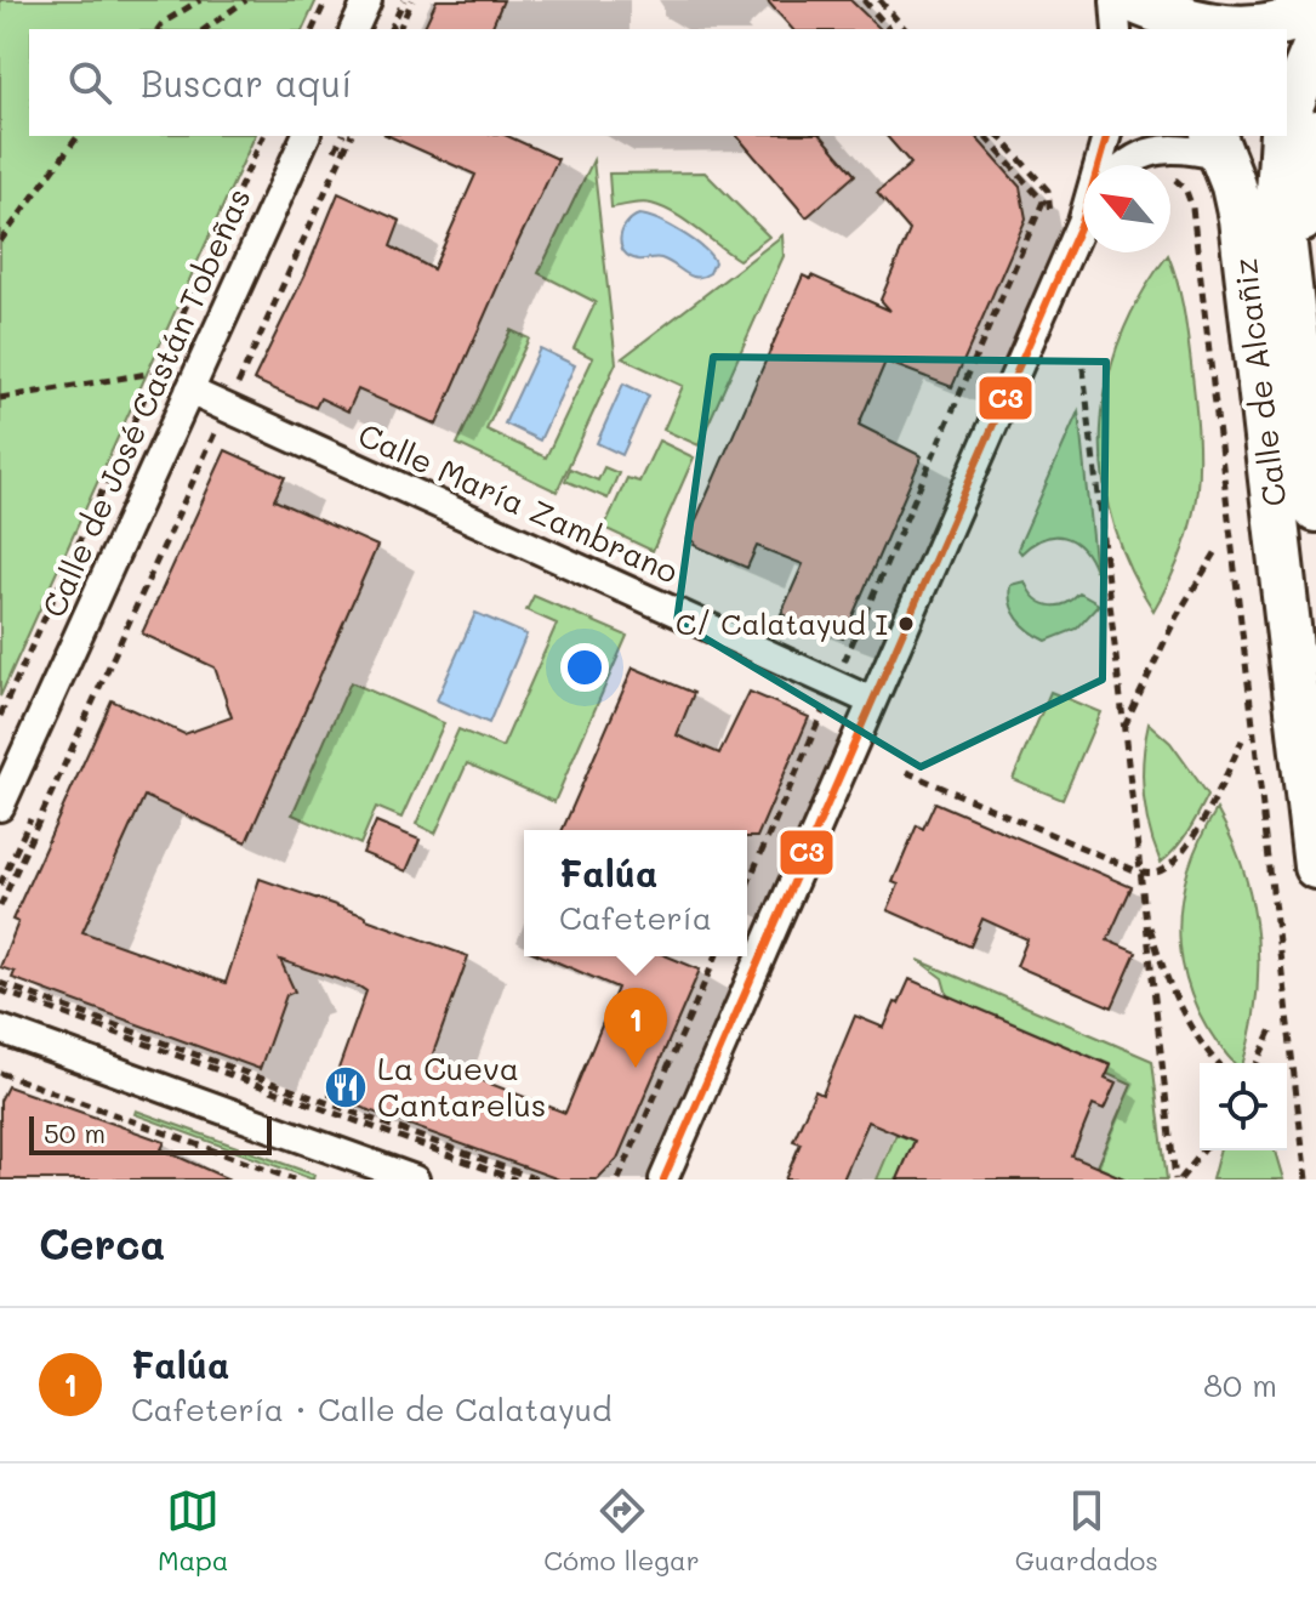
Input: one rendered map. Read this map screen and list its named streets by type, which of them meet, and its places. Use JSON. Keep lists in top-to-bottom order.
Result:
{
  "streets": {
    "main road": ["Calle de Alcañiz"],
    "street": ["Calle de José Castán Tobeñas", "Calle María Zambrano"]
  },
  "crossings": [
    ["Calle de José Castán Tobeñas", "Calle María Zambrano"]
  ],
  "places": {
    "other": ["C/ Calatayud I"],
    "restaurant": ["La Cueva Cantarelus"]
  },
  "lines": ["transit line C3"],
  "scale_bar": "50 m",
  "north": "top left",
  "page": {
    "search": "Buscar aquí",
    "popup": ["Falúa", "Cafetería"],
    "pins": "1",
    "scale": "50 m",
    "heading": "Cerca",
    "list": [
      {
        "mark": "1",
        "name": "Falúa",
        "note": "Cafetería · Calle de Calatayud",
        "value": "80 m"
      }
    ],
    "nav": ["Mapa", "Cómo llegar", "Guardados"]
  }
}
